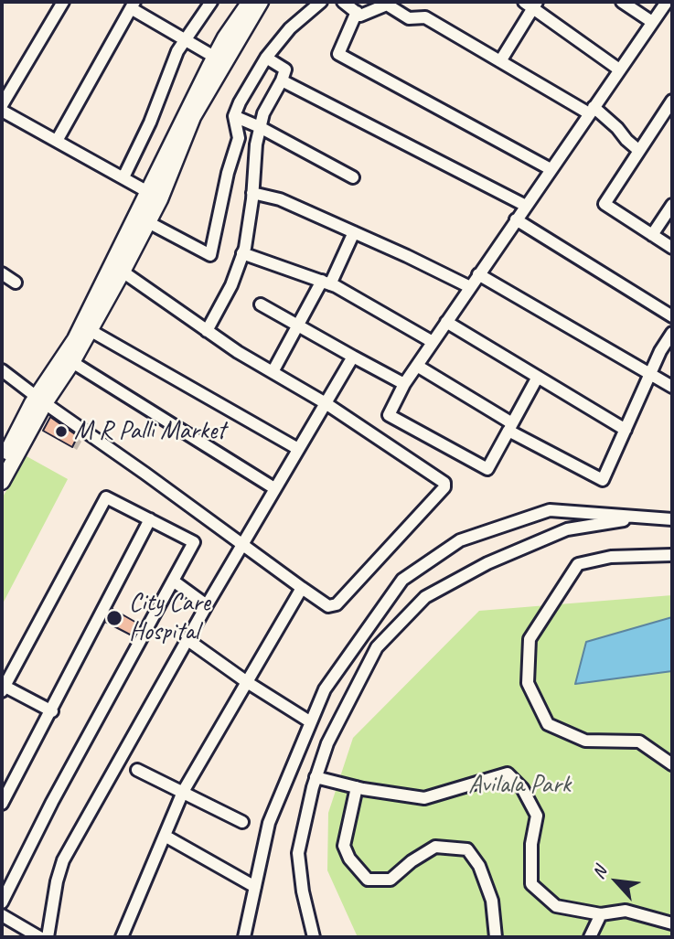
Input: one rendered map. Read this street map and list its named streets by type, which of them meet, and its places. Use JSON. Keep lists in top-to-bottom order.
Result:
{
  "parks": ["Avilala Park"],
  "places": ["M R Palli Market", "City Care Hospital"],
  "north": "top left"
}
